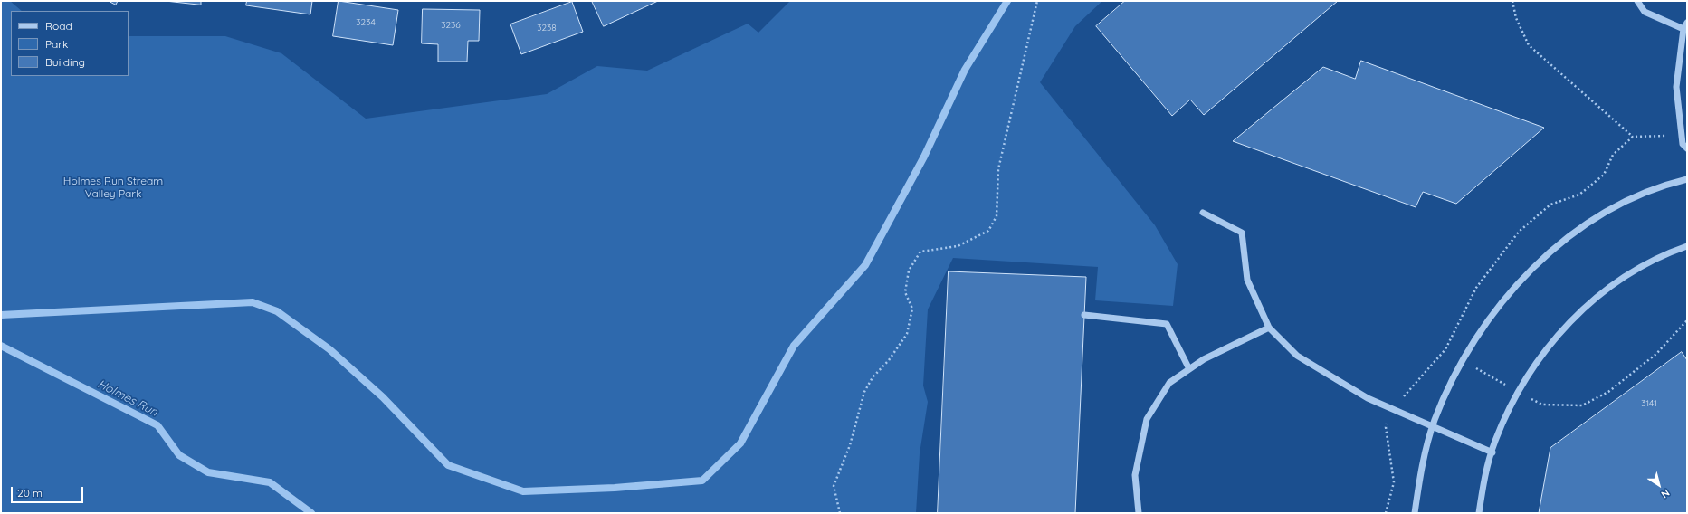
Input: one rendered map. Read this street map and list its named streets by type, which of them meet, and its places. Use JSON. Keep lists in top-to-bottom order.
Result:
{
  "water": ["Holmes Run"],
  "parks": ["Holmes Run Stream Valley Park"],
  "house_numbers": [
    "3234",
    "3236",
    "3238",
    "3141"
  ],
  "legend": ["Road", "Park", "Building"],
  "scale_bar": "20 m",
  "north": "bottom right"
}
